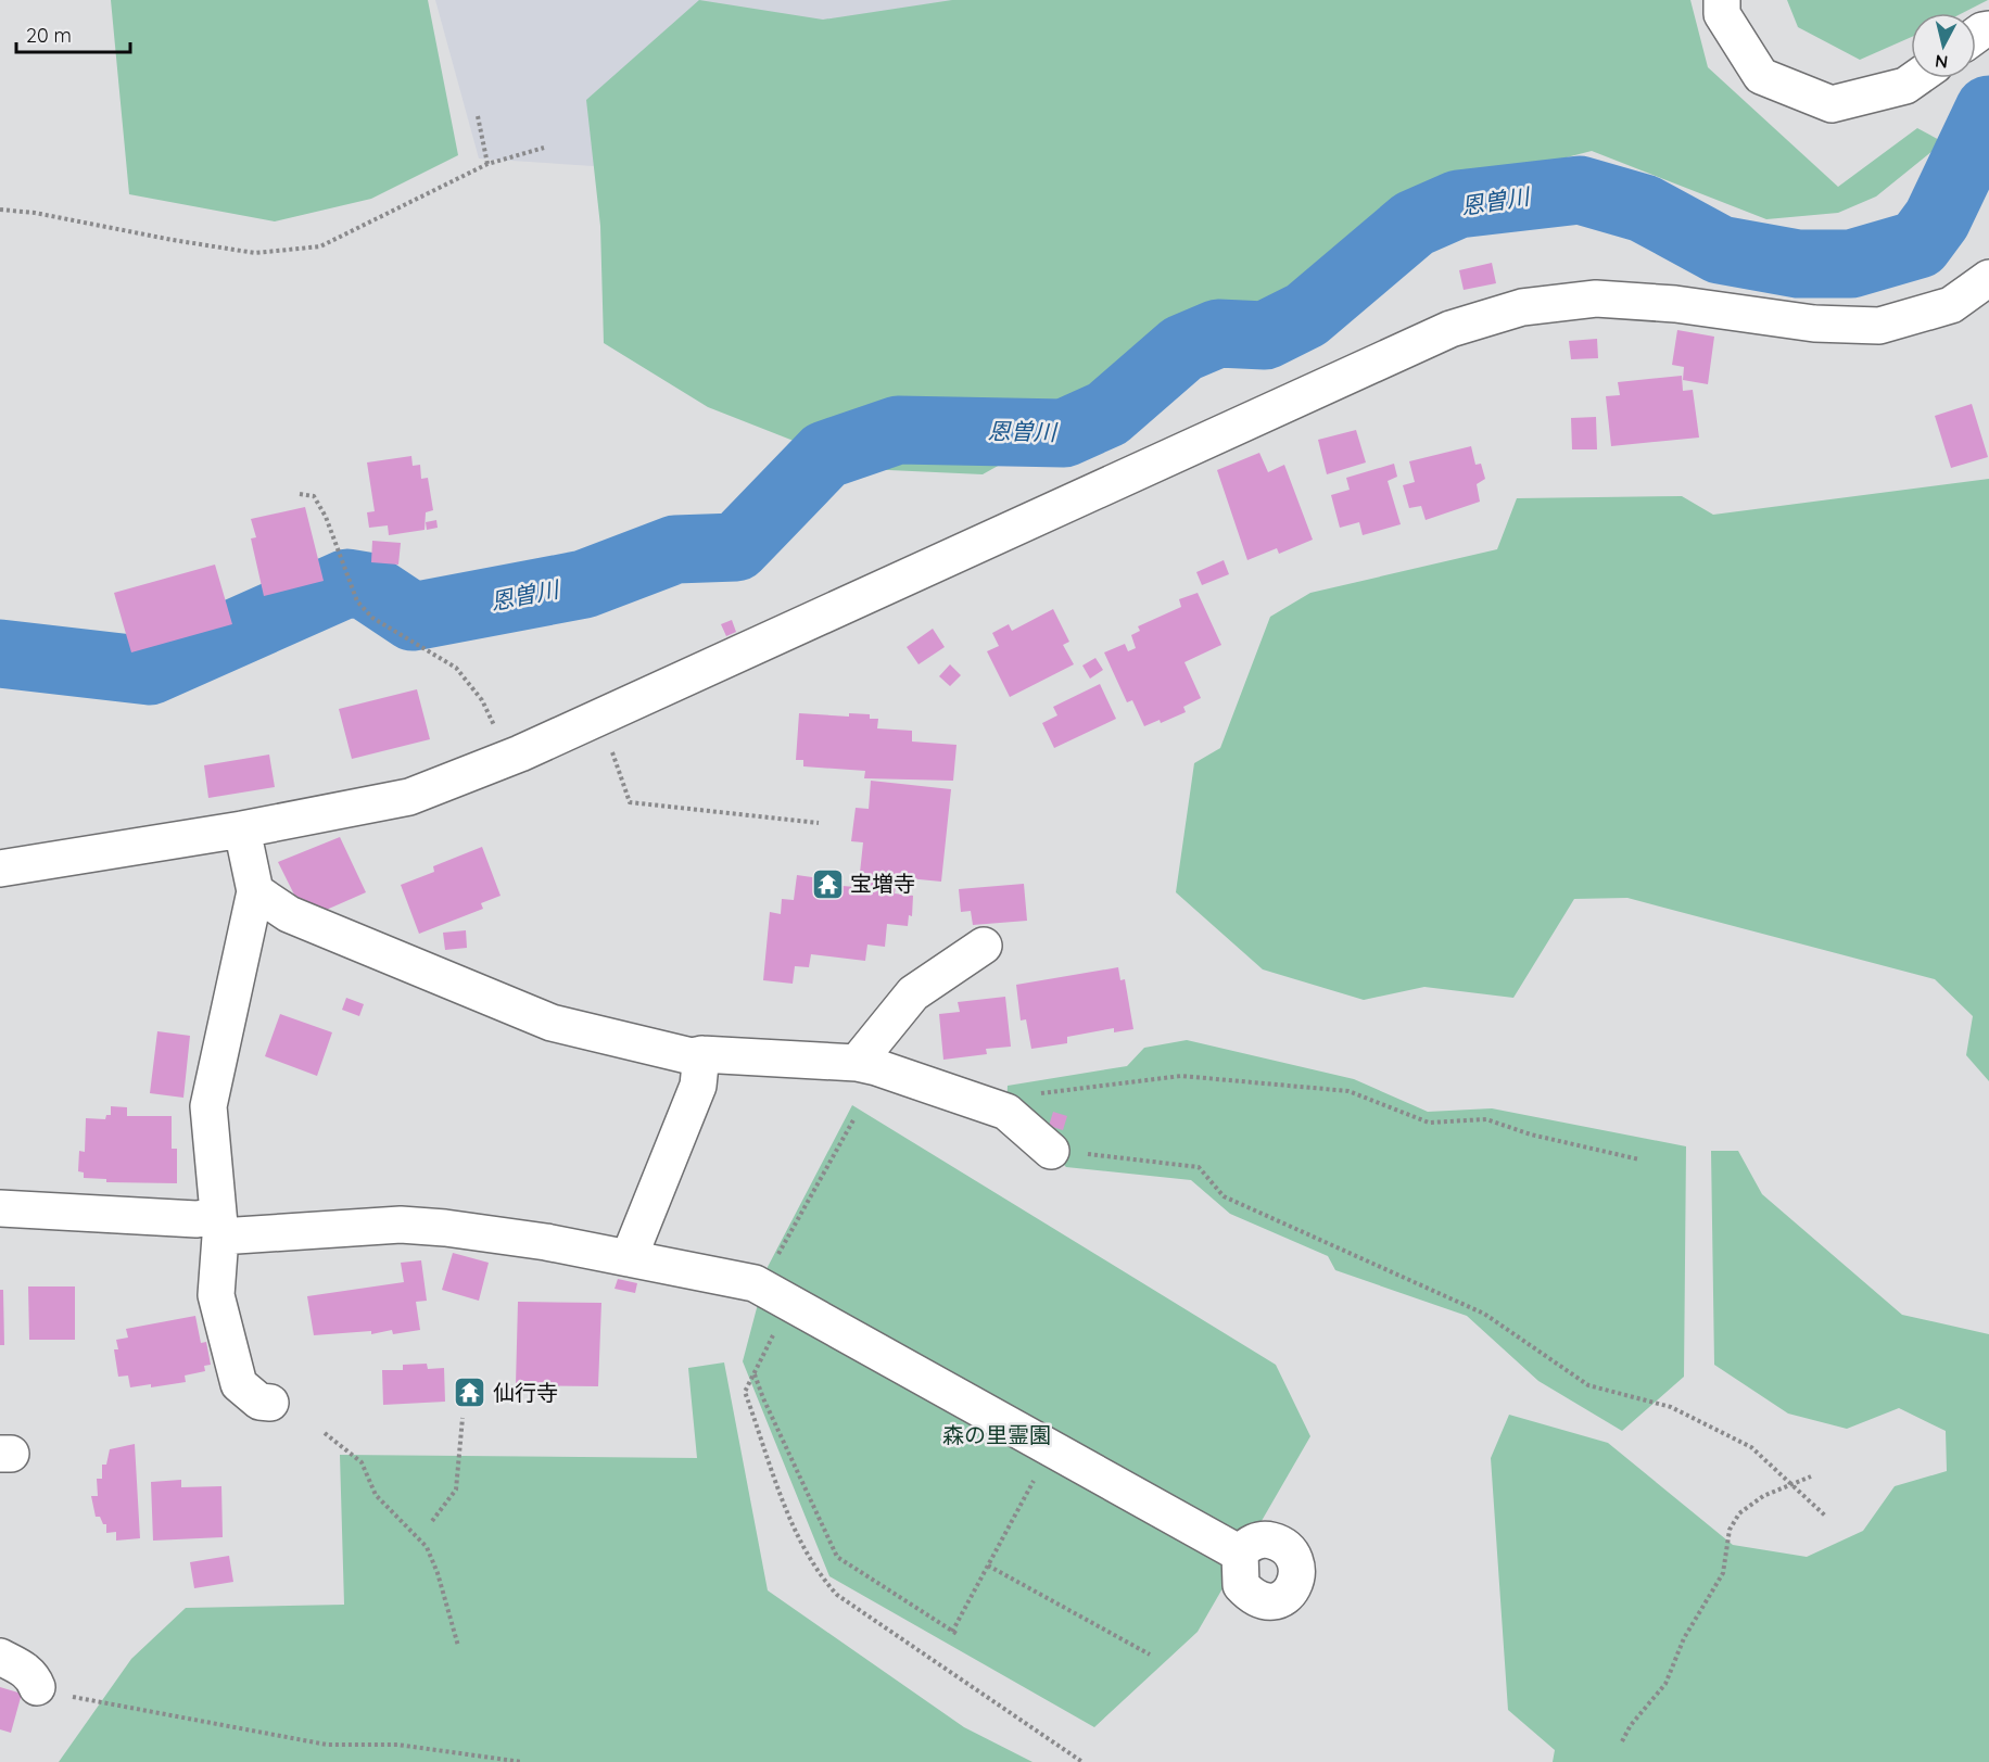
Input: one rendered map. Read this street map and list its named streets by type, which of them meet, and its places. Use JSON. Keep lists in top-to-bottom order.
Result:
{
  "water": ["恩曽川"],
  "parks": ["森の里霊園"],
  "places": {
    "temple": ["宝増寺", "仙行寺"]
  },
  "scale_bar": "20 m",
  "north": "bottom"
}
